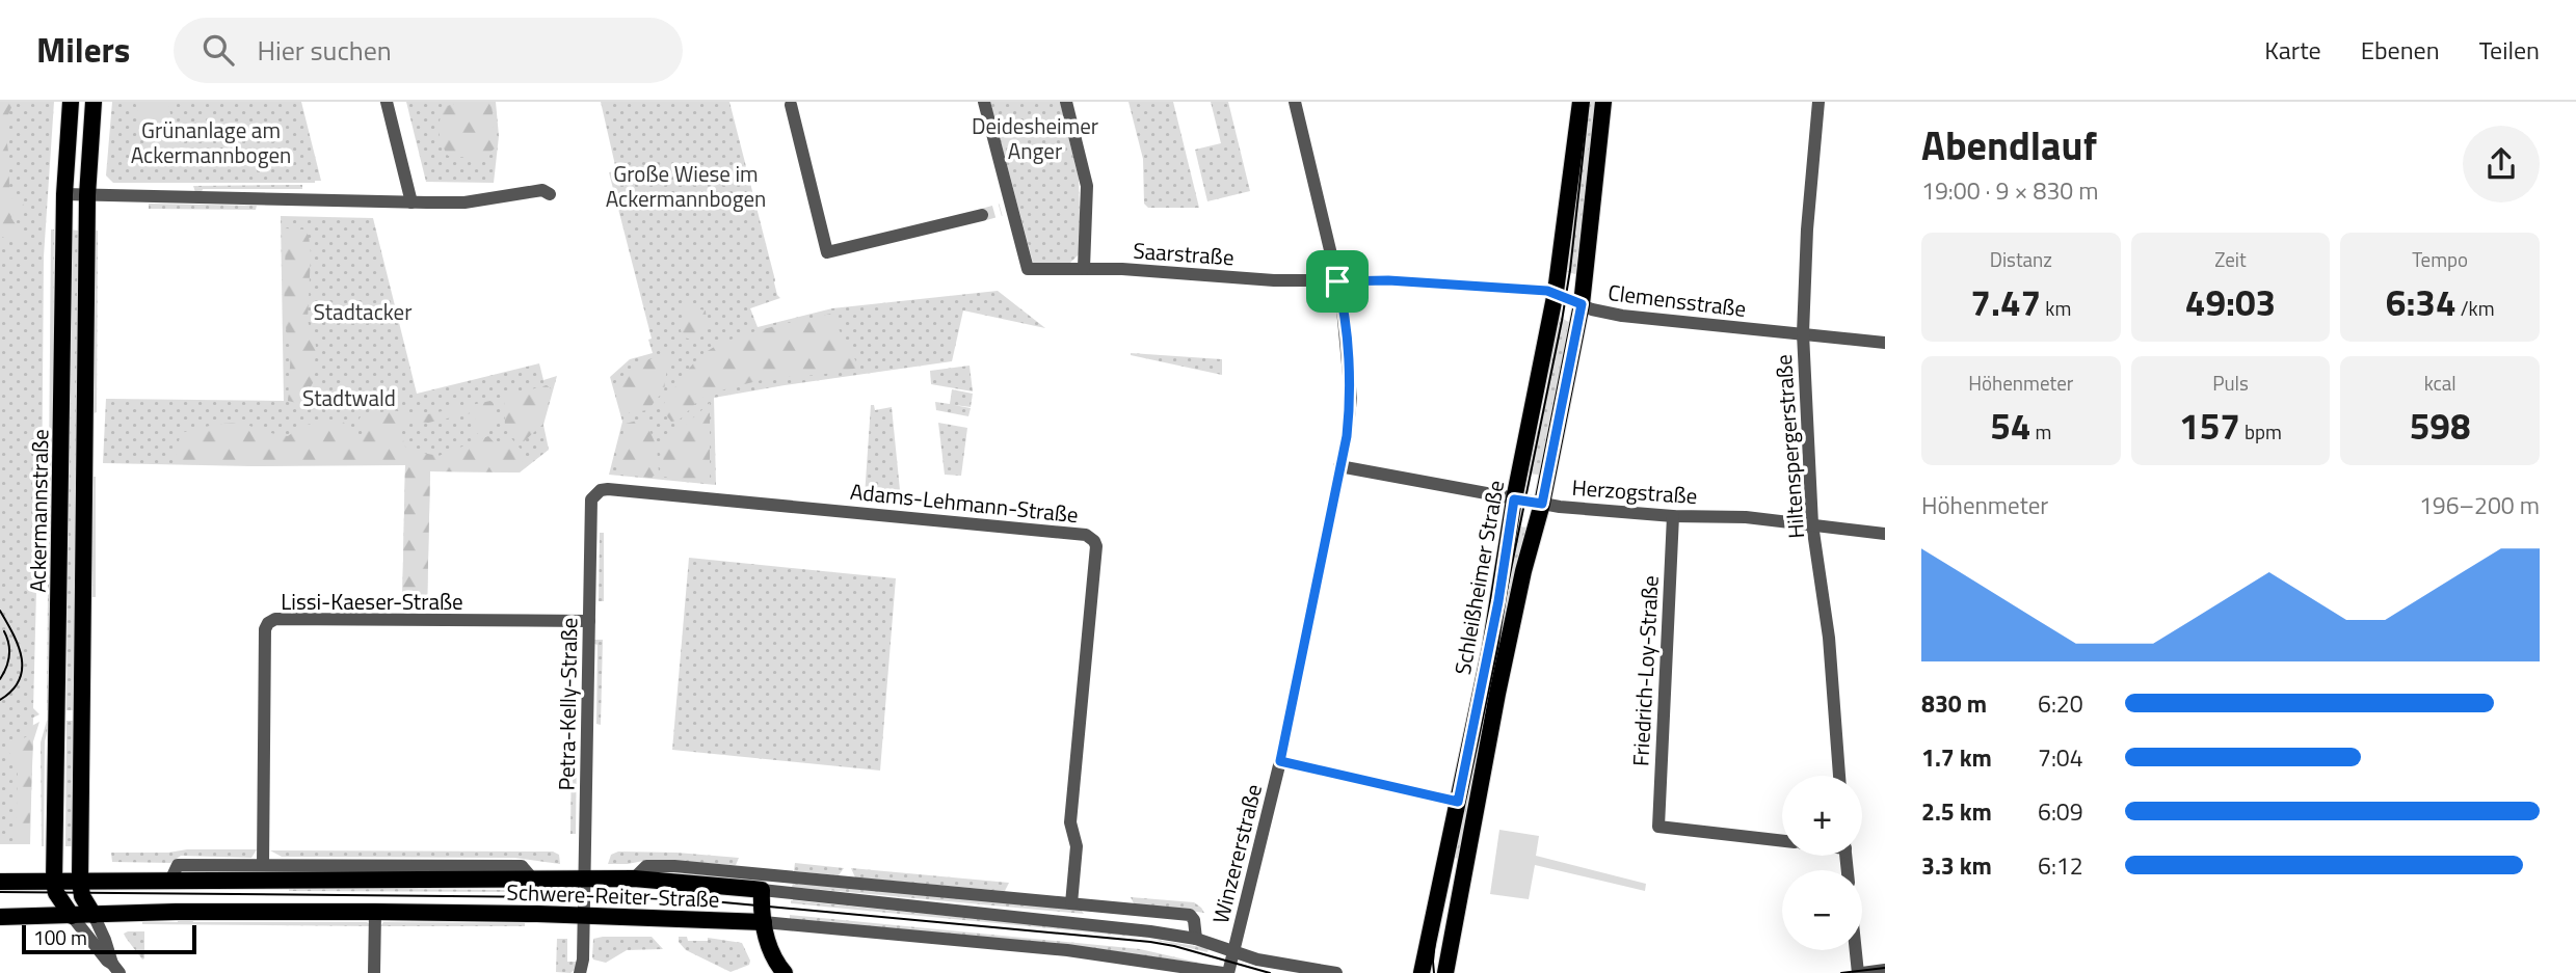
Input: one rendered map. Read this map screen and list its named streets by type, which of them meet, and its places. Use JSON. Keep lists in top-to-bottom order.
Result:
{
  "streets": {
    "main road": ["Ackermannstraße", "Schleißheimer Straße", "Schwere-Reiter-Straße"],
    "street": [
      "Saarstraße",
      "Clemensstraße",
      "Hiltenspergerstraße",
      "Herzogstraße",
      "Adams-Lehmann-Straße",
      "Lissi-Kaeser-Straße",
      "Friedrich-Loy-Straße",
      "Petra-Kelly-Straße",
      "Winzererstraße"
    ]
  },
  "crossings": [
    ["Saarstraße", "Clemensstraße"],
    ["Saarstraße", "Winzererstraße"],
    ["Clemensstraße", "Hiltenspergerstraße"],
    ["Clemensstraße", "Schleißheimer Straße"],
    ["Clemensstraße", "Winzererstraße"],
    ["Hiltenspergerstraße", "Herzogstraße"],
    ["Herzogstraße", "Schleißheimer Straße"],
    ["Herzogstraße", "Friedrich-Loy-Straße"],
    ["Herzogstraße", "Winzererstraße"],
    ["Adams-Lehmann-Straße", "Petra-Kelly-Straße"],
    ["Adams-Lehmann-Straße", "Schwere-Reiter-Straße"],
    ["Ackermannstraße", "Schwere-Reiter-Straße"],
    ["Lissi-Kaeser-Straße", "Petra-Kelly-Straße"],
    ["Lissi-Kaeser-Straße", "Schwere-Reiter-Straße"],
    ["Petra-Kelly-Straße", "Schwere-Reiter-Straße"],
    ["Winzererstraße", "Schwere-Reiter-Straße"]
  ],
  "parks": [
    "Deidesheimer Anger",
    "Grünanlage am Ackermannbogen",
    "Große Wiese im Ackermannbogen",
    "Stadtacker",
    "Stadtwald"
  ],
  "scale_bar": "100 m",
  "page": {
    "header": "Milers",
    "search": "Hier suchen",
    "nav": ["Karte", "Ebenen", "Teilen"],
    "heading": ["Abendlauf", "19:00 · 9 × 830 m"],
    "stats": [
      ["Distanz", "7.47 km"],
      ["Zeit", "49:03"],
      ["Tempo", "6:34 /km"],
      ["Höhenmeter", "54 m"],
      ["Puls", "157 bpm"],
      ["kcal", "598"]
    ],
    "chart": ["Höhenmeter", "196–200 m"],
    "list": [
      {
        "name": "830 m",
        "note": "6:20"
      },
      {
        "name": "1.7 km",
        "note": "7:04"
      },
      {
        "name": "2.5 km",
        "note": "6:09"
      },
      {
        "name": "3.3 km",
        "note": "6:12"
      }
    ],
    "map_buttons": ["+", "−"],
    "scale": "100 m"
  }
}
